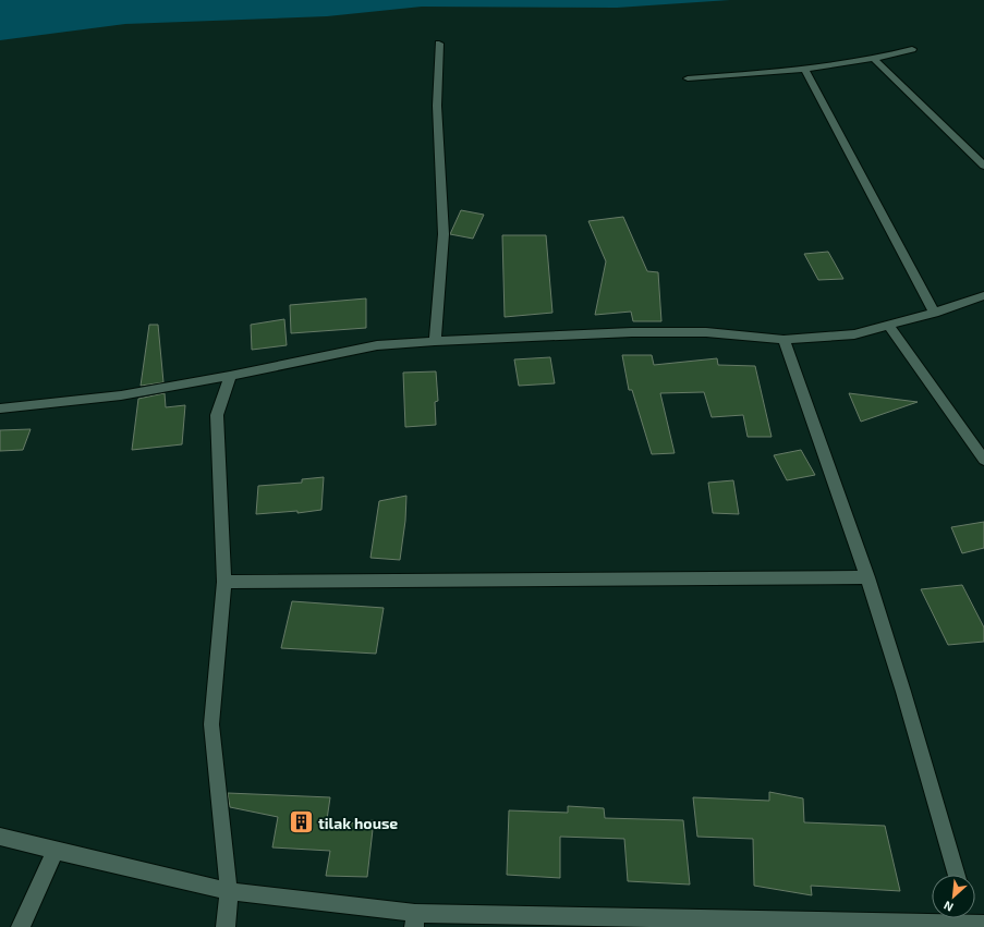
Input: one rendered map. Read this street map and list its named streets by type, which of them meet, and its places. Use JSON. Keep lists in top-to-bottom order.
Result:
{
  "places": {
    "building": ["tilak house"]
  },
  "north": "bottom left"
}
